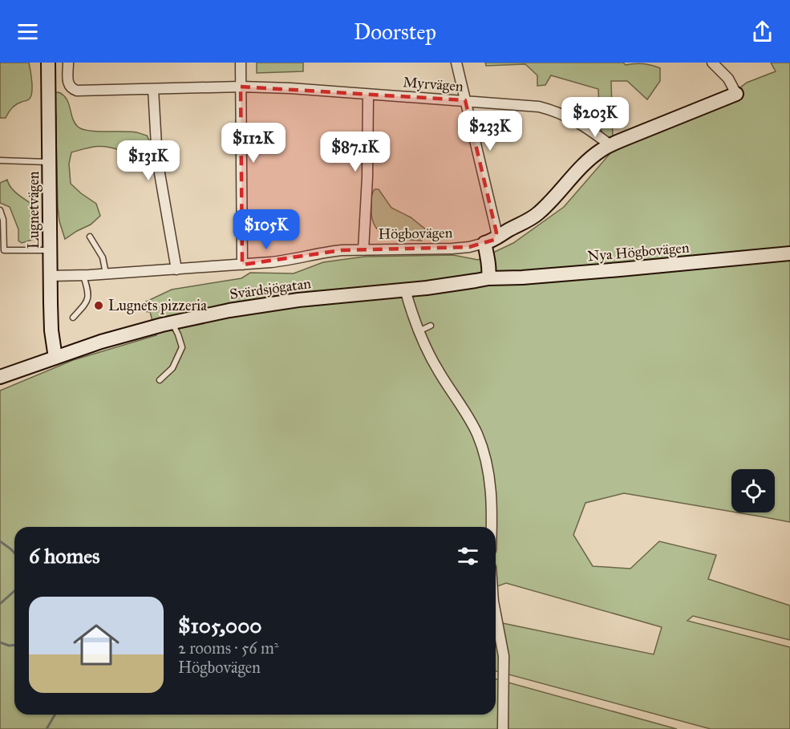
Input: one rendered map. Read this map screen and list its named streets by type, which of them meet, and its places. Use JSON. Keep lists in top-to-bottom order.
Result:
{
  "streets": {
    "street": [
      "Myrvägen",
      "Lugnetvägen",
      "Högbovägen",
      "Nya Högbovägen",
      "Svärdsjögatan"
    ]
  },
  "crossings": [
    ["Myrvägen", "Högbovägen"],
    ["Lugnetvägen", "Högbovägen"],
    ["Lugnetvägen", "Svärdsjögatan"],
    ["Nya Högbovägen", "Svärdsjögatan"]
  ],
  "places": ["Lugnets pizzeria"],
  "page": {
    "header": "Doorstep",
    "price": [
      "$203K",
      "$233K",
      "$112K",
      "$87.1K",
      "$131K",
      "$105K"
    ],
    "heading": "6 homes",
    "list": [
      {
        "name": "$105,000",
        "note": "2 rooms · 56 m² · Högbovägen"
      }
    ]
  }
}
